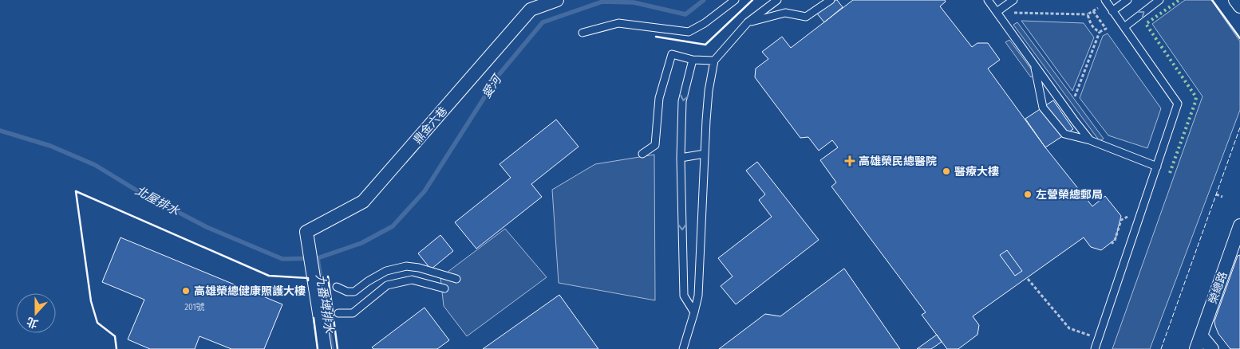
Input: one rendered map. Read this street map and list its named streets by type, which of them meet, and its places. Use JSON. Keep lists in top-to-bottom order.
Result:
{
  "streets": {
    "street": ["鼎金六巷", "榮總路"]
  },
  "water": ["愛河", "北屋排水", "九番埤排水"],
  "places": {
    "health": ["高雄榮民總醫院"],
    "other": ["醫療大樓", "左營榮總郵局", "高雄榮總健康照護大樓"]
  },
  "house_numbers": ["201號"],
  "north": "bottom"
}
